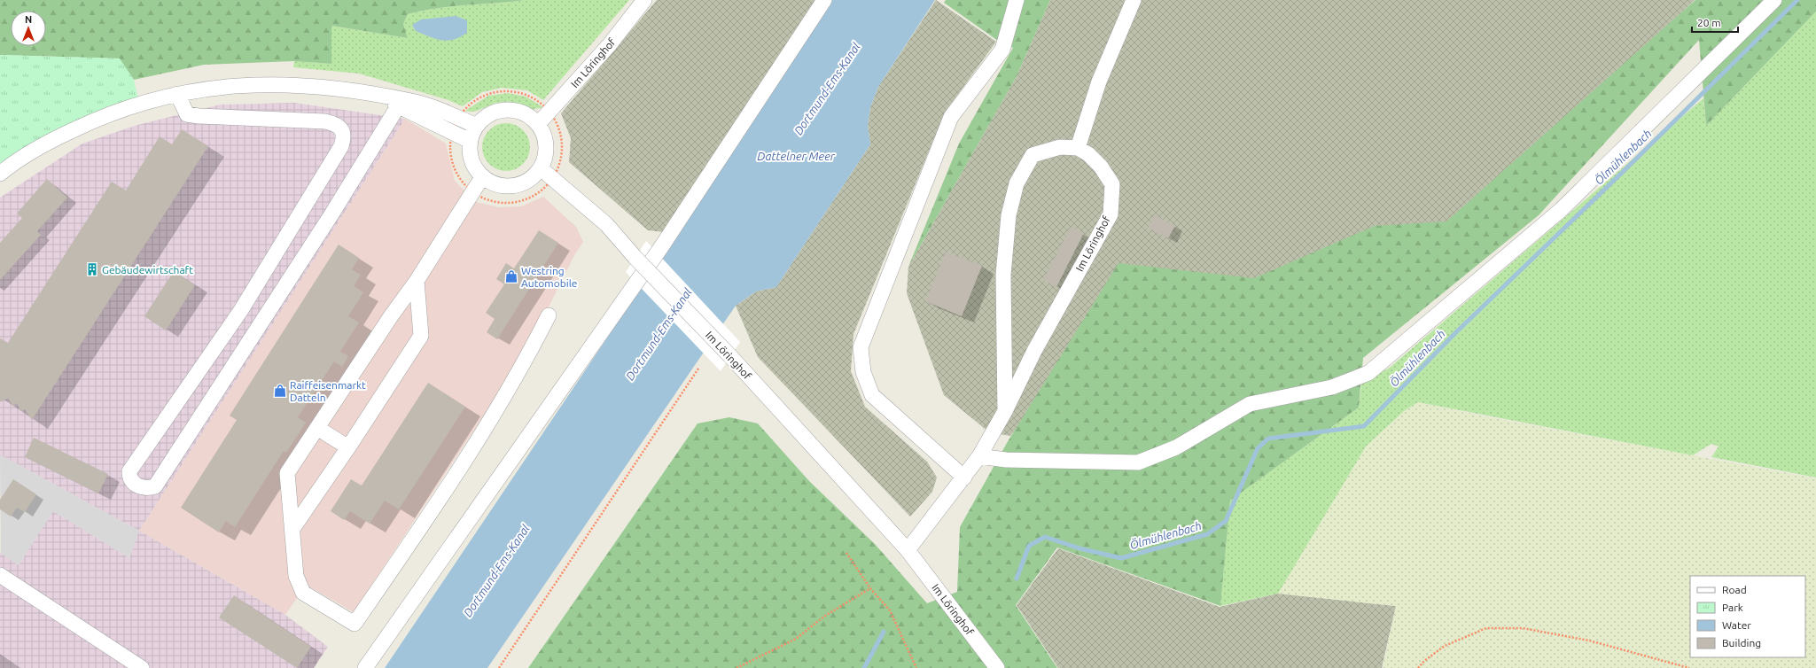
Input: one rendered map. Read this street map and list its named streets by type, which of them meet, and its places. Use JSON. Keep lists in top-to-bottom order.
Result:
{
  "streets": {
    "street": ["Im Löringhof"]
  },
  "water": ["Dortmund-Ems-Kanal", "Dattelner Meer", "Ölmühlenbach"],
  "places": {
    "building": ["Gebäudewirtschaft"],
    "shop": ["Westring Automobile", "Raiffeisenmarkt Datteln"]
  },
  "legend": [
    "Road",
    "Park",
    "Water",
    "Building"
  ],
  "scale_bar": "20 m",
  "north": "top"
}
